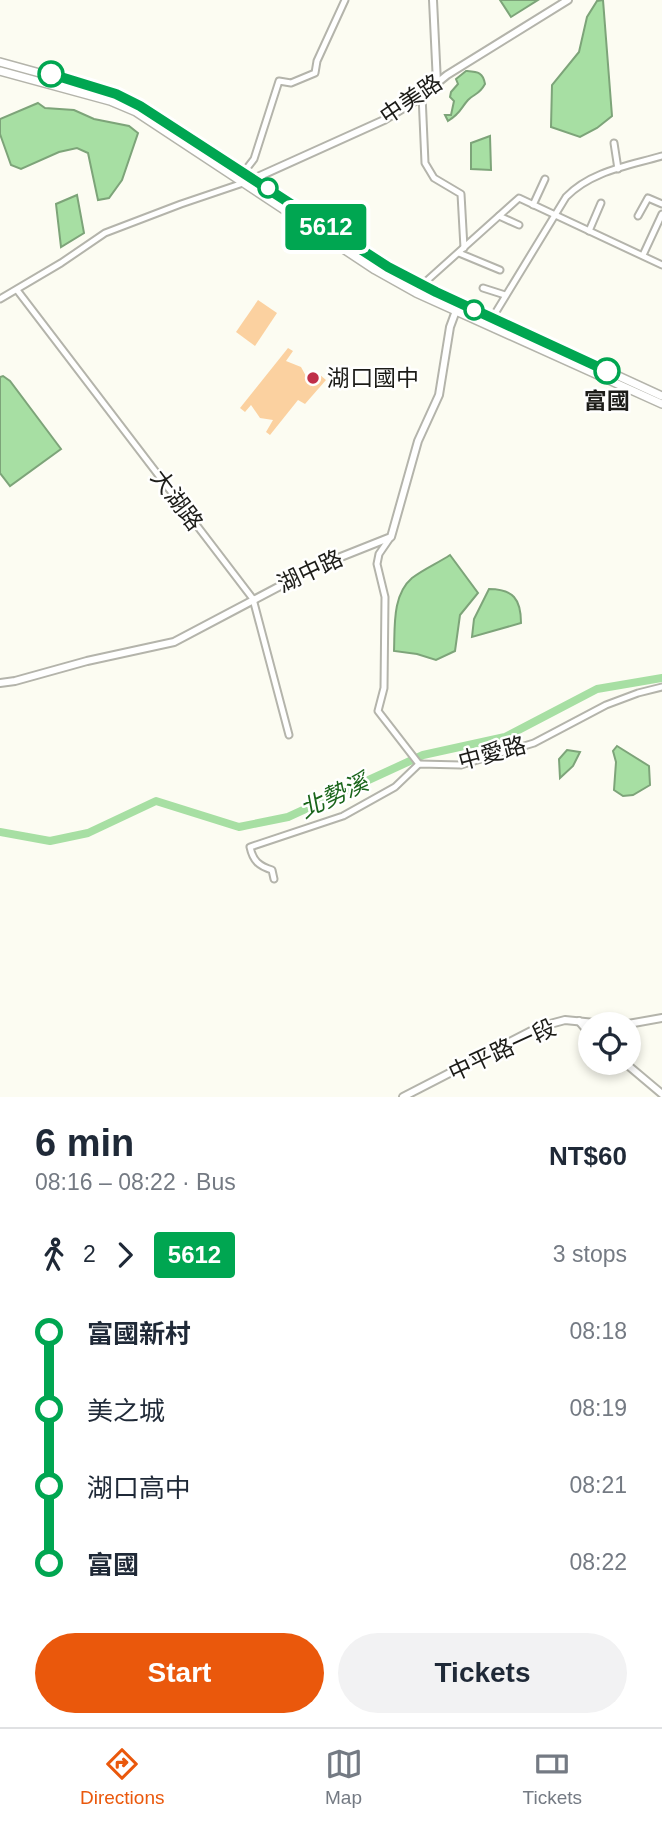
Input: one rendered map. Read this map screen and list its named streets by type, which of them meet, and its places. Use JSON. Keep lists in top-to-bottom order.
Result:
{
  "streets": {
    "street": [
      "中美路",
      "大湖路",
      "湖中路",
      "中愛路",
      "中平路一段"
    ]
  },
  "crossings": [
    ["大湖路", "湖中路"]
  ],
  "water": ["北勢溪"],
  "places": ["富國", "湖口國中"],
  "lines": ["bus line 5612"],
  "page": {
    "on_map": "5612",
    "heading": ["6 min", "08:16 – 08:22 · Bus", "NT$60"],
    "legs": ["2", "5612", "3 stops"],
    "list": [
      {
        "name": "富國新村",
        "value": "08:18"
      },
      {
        "name": "美之城",
        "value": "08:19"
      },
      {
        "name": "湖口高中",
        "value": "08:21"
      },
      {
        "name": "富國",
        "value": "08:22"
      }
    ],
    "buttons": ["Start", "Tickets"],
    "tabs": ["Directions", "Map", "Tickets"]
  }
}
